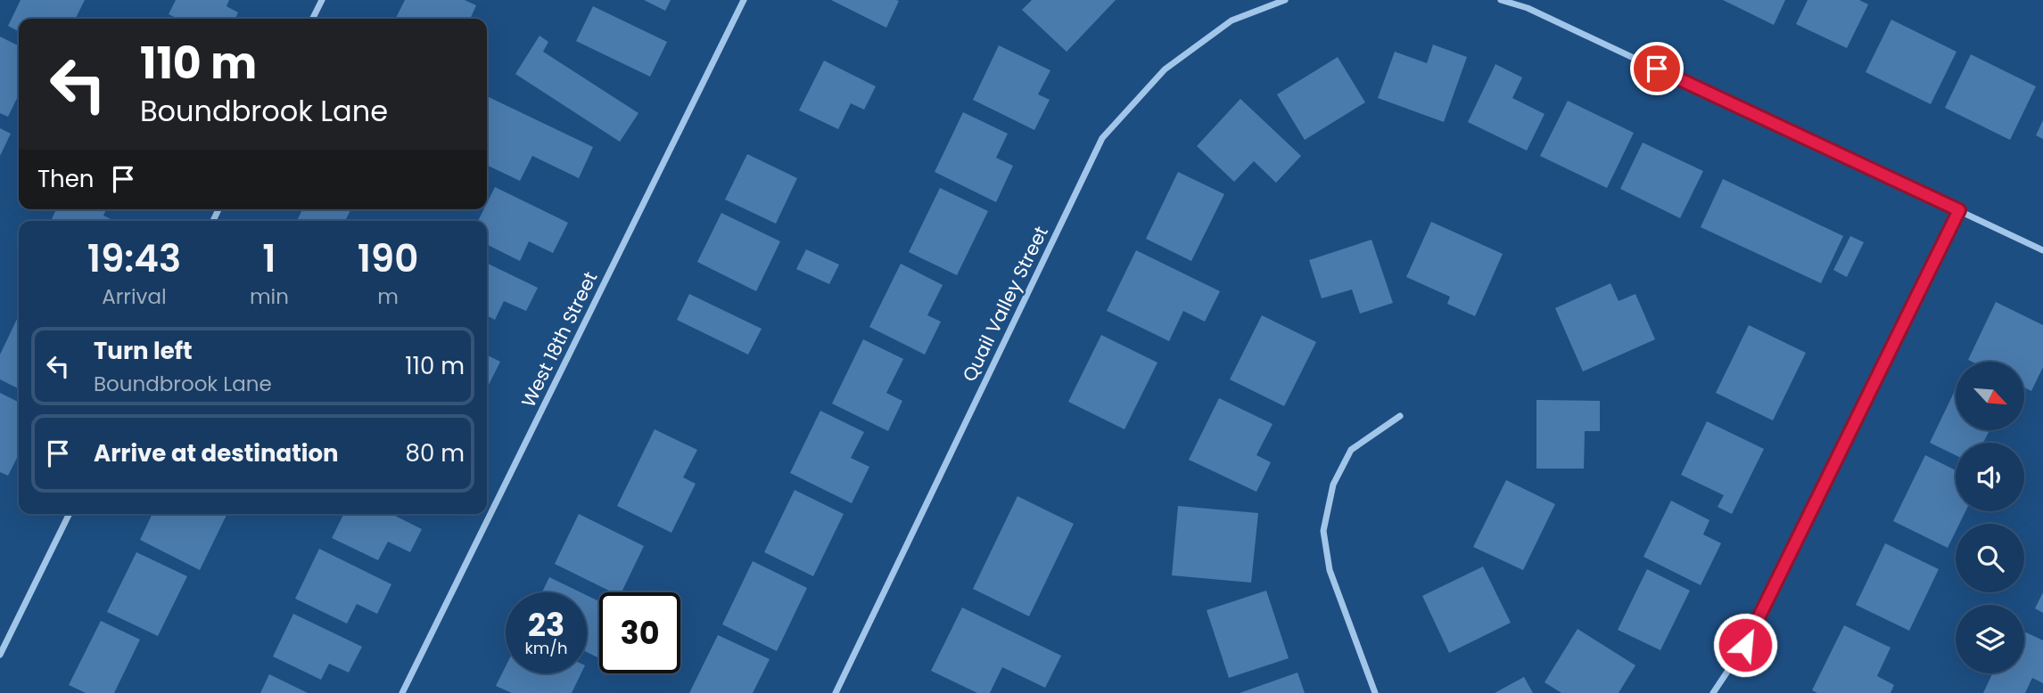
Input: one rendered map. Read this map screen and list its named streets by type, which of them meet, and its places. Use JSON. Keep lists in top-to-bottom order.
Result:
{
  "streets": {
    "street": ["Quail Valley Street", "West 18th Street"]
  },
  "north": "bottom right",
  "page": {
    "turn": ["110 m", "Boundbrook Lane"],
    "then": "Then",
    "eta": [
      "19:43",
      "Arrival",
      "1",
      "min",
      "190",
      "m"
    ],
    "list": [
      {
        "name": "Turn left",
        "note": "Boundbrook Lane",
        "value": "110 m"
      },
      {
        "name": "Arrive at destination",
        "value": "80 m"
      }
    ],
    "speed": "23 km/h",
    "limit": "30"
  }
}
